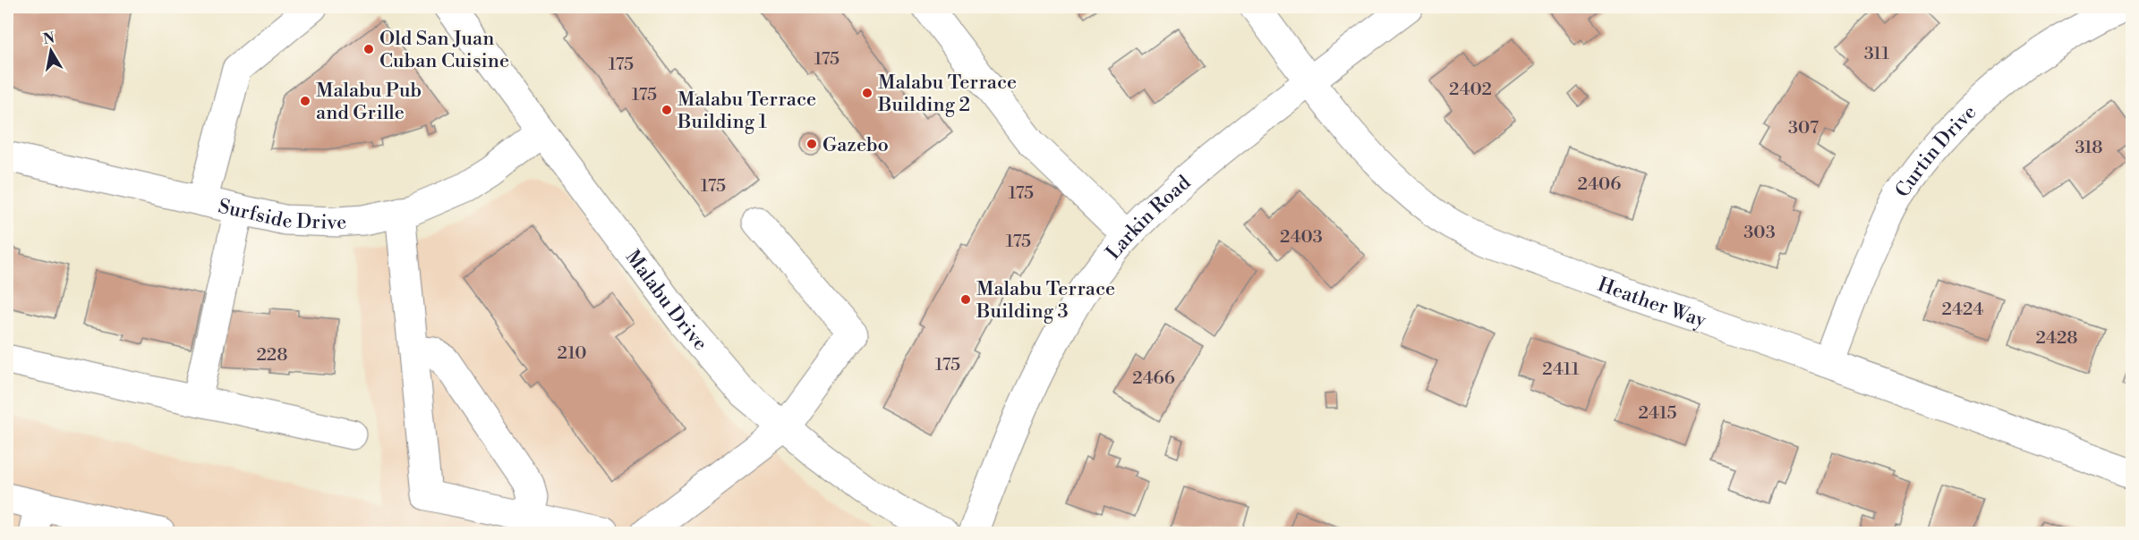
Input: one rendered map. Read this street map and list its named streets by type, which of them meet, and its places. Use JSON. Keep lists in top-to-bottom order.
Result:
{
  "streets": {
    "street": [
      "Curtin Drive",
      "Surfside Drive",
      "Larkin Road",
      "Malabu Drive",
      "Heather Way"
    ]
  },
  "crossings": [
    ["Curtin Drive", "Heather Way"],
    ["Surfside Drive", "Malabu Drive"],
    ["Larkin Road", "Heather Way"]
  ],
  "places": [
    "Old San Juan Cuban Cuisine",
    "Malabu Terrace Building 2",
    "Malabu Pub and Grille",
    "Malabu Terrace Building 1",
    "Gazebo",
    "Malabu Terrace Building 3"
  ],
  "house_numbers": [
    "311",
    "175",
    "175",
    "2402",
    "175",
    "307",
    "318",
    "2406",
    "175",
    "175",
    "303",
    "2403",
    "175",
    "2424",
    "2428",
    "210",
    "228",
    "175",
    "2411",
    "2466",
    "2415"
  ],
  "north": "top"
}
